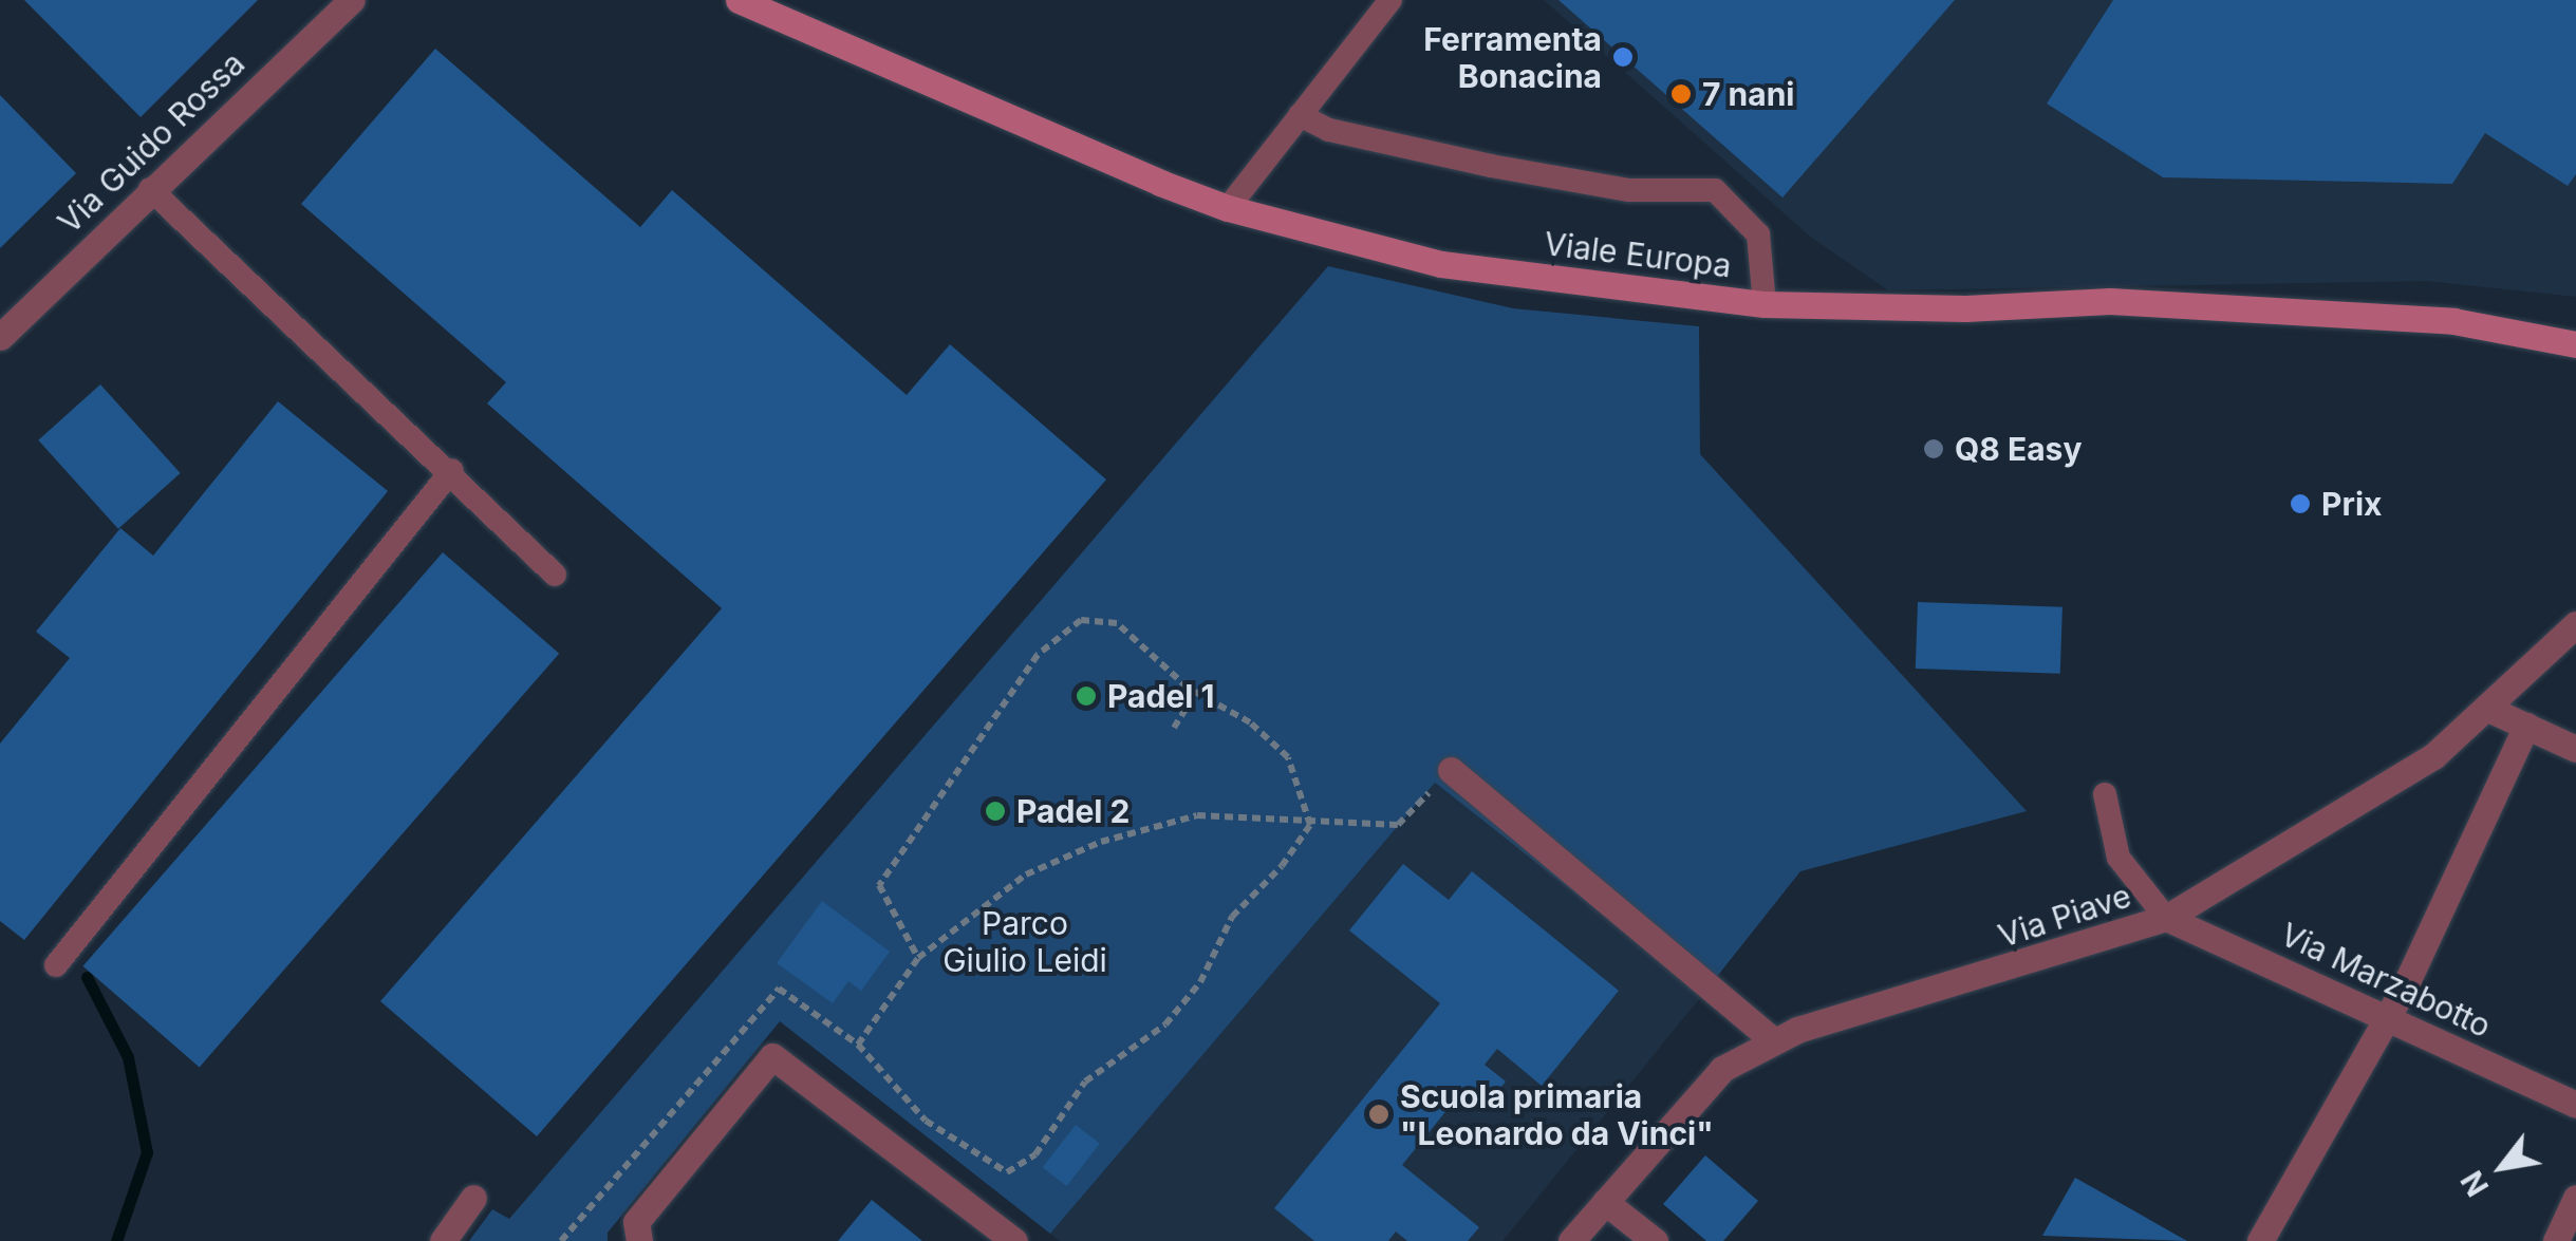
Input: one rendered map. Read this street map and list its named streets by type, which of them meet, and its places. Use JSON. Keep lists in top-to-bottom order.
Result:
{
  "streets": {
    "street": [
      "Via Guido Rossa",
      "Viale Europa",
      "Via Piave",
      "Via Marzabotto"
    ]
  },
  "crossings": [
    ["Via Piave", "Via Marzabotto"]
  ],
  "parks": ["Parco Giulio Leidi"],
  "places": [
    "Ferramenta Bonacina",
    "7 nani",
    "Q8 Easy",
    "Prix",
    "Padel 1",
    "Padel 2",
    "Scuola primaria \"Leonardo da Vinci\""
  ],
  "north": "bottom left"
}
